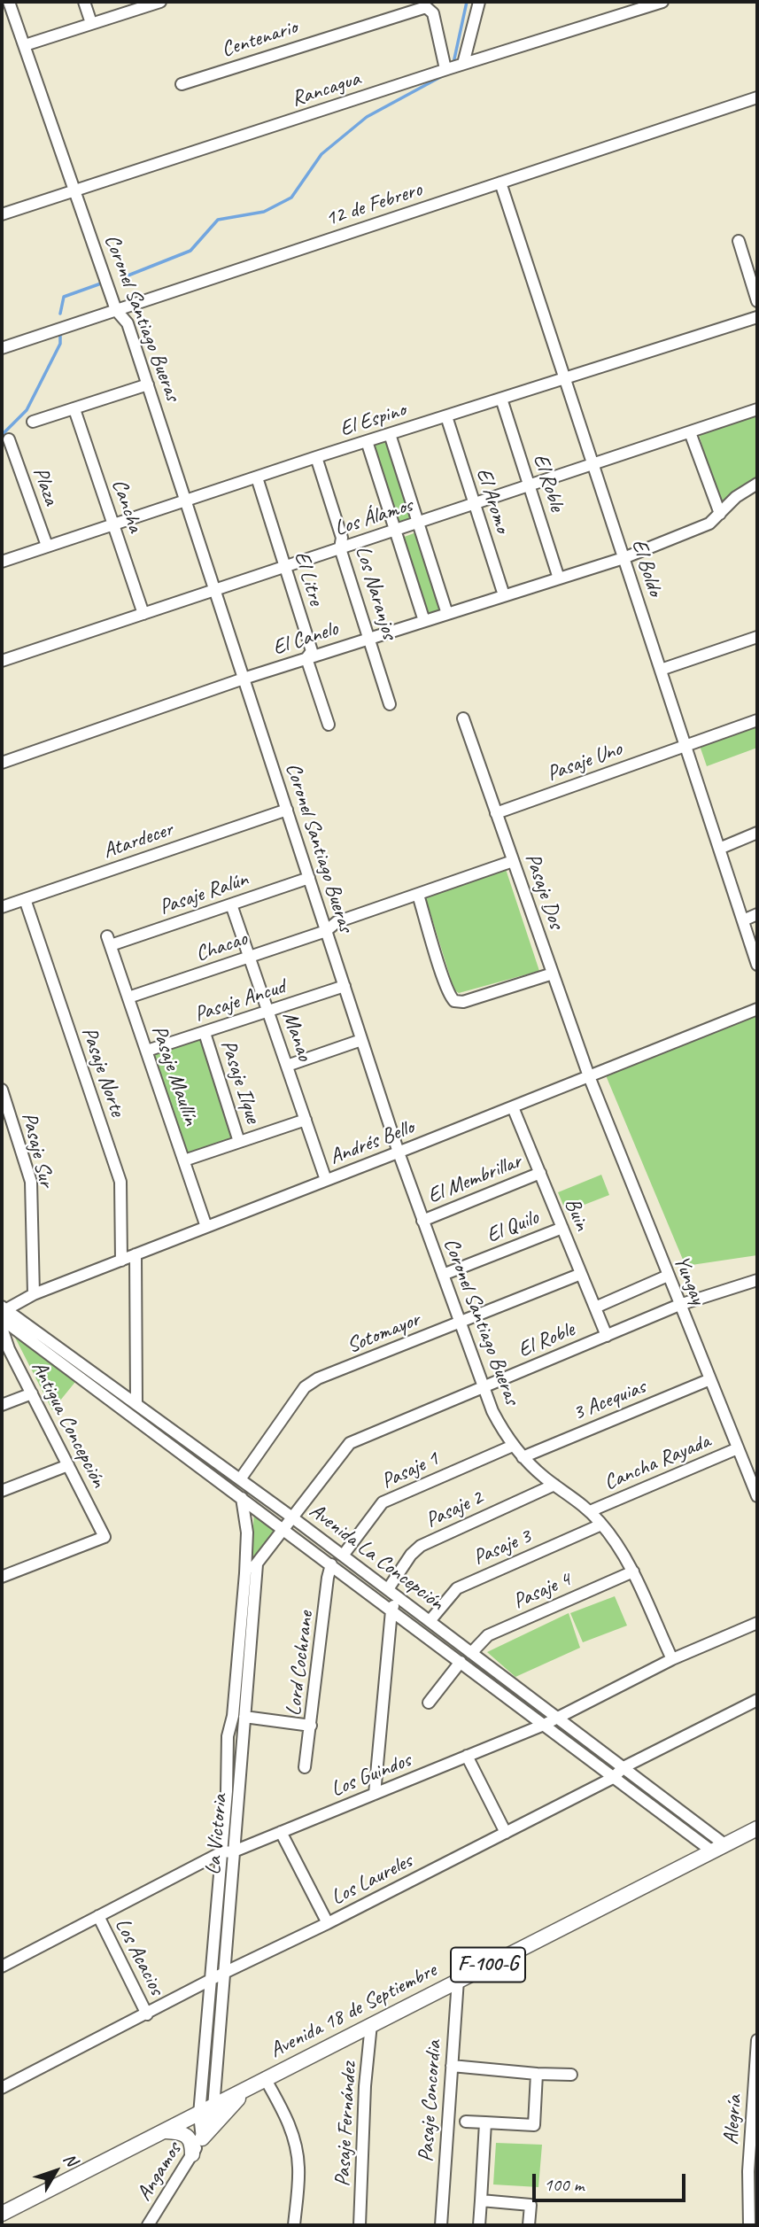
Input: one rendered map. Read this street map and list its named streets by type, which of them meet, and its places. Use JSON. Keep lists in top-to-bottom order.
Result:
{
  "streets": {
    "main road": ["F-100-G", "Avenida 18 de Septiembre"],
    "street": [
      "Centenario",
      "Rancagua",
      "12 de Febrero",
      "Coronel Santiago Bueras",
      "El Espino",
      "El Roble",
      "Plaza",
      "El Aromo",
      "Cancha",
      "Los Álamos",
      "El Boldo",
      "El Litre",
      "Los Naranjos",
      "El Canelo",
      "Pasaje Uno",
      "Atardecer",
      "Pasaje Dos",
      "Pasaje Ralún",
      "Chacao",
      "Pasaje Ancud",
      "Manao",
      "Pasaje Norte",
      "Pasaje Maullín",
      "Pasaje Ilque",
      "Andrés Bello",
      "Pasaje Sur",
      "El Membrillar",
      "Buin",
      "El Quilo",
      "Yungay",
      "Sotomayor",
      "3 Acequias",
      "Antigua Concepción",
      "Cancha Rayada",
      "Pasaje 1",
      "Pasaje 2",
      "Pasaje 3",
      "Avenida La Concepción",
      "Pasaje 4",
      "Lord Cochrane",
      "Los Guindos",
      "La Victoria",
      "Los Laureles",
      "Los Acacios",
      "Pasaje Concordia",
      "Alegría",
      "Pasaje Fernández",
      "Angamos"
    ]
  },
  "crossings": [
    ["Centenario", "Rancagua"],
    ["Rancagua", "Coronel Santiago Bueras"],
    ["12 de Febrero", "Coronel Santiago Bueras"],
    ["12 de Febrero", "El Boldo"],
    ["Coronel Santiago Bueras", "El Espino"],
    ["Coronel Santiago Bueras", "El Roble"],
    ["Coronel Santiago Bueras", "Los Álamos"],
    ["Coronel Santiago Bueras", "El Canelo"],
    ["Coronel Santiago Bueras", "Atardecer"],
    ["Coronel Santiago Bueras", "Pasaje Ralún"],
    ["Coronel Santiago Bueras", "Chacao"],
    ["Coronel Santiago Bueras", "Pasaje Ancud"],
    ["Coronel Santiago Bueras", "Andrés Bello"],
    ["Coronel Santiago Bueras", "El Membrillar"],
    ["Coronel Santiago Bueras", "El Quilo"],
    ["Coronel Santiago Bueras", "Sotomayor"],
    ["Coronel Santiago Bueras", "3 Acequias"],
    ["Coronel Santiago Bueras", "Cancha Rayada"],
    ["Coronel Santiago Bueras", "Pasaje 1"],
    ["Coronel Santiago Bueras", "Pasaje 2"],
    ["Coronel Santiago Bueras", "Pasaje 3"],
    ["Coronel Santiago Bueras", "Pasaje 4"],
    ["Coronel Santiago Bueras", "Los Guindos"],
    ["El Espino", "El Roble"],
    ["El Espino", "Plaza"],
    ["El Espino", "El Aromo"],
    ["El Espino", "Cancha"],
    ["El Espino", "El Boldo"],
    ["El Espino", "El Litre"],
    ["El Espino", "Los Naranjos"],
    ["El Roble", "Los Álamos"],
    ["El Roble", "El Canelo"],
    ["El Roble", "Buin"],
    ["El Roble", "Yungay"],
    ["El Roble", "Avenida La Concepción"],
    ["El Aromo", "Los Álamos"],
    ["El Aromo", "El Canelo"],
    ["Cancha", "Los Álamos"],
    ["Los Álamos", "El Boldo"],
    ["Los Álamos", "El Litre"],
    ["Los Álamos", "Los Naranjos"],
    ["El Boldo", "El Canelo"],
    ["El Boldo", "Pasaje Uno"],
    ["El Litre", "El Canelo"],
    ["Los Naranjos", "El Canelo"],
    ["Pasaje Uno", "Pasaje Dos"],
    ["Atardecer", "Pasaje Norte"],
    ["Pasaje Dos", "Andrés Bello"],
    ["Pasaje Dos", "Yungay"],
    ["Pasaje Ralún", "Manao"],
    ["Pasaje Ralún", "Pasaje Maullín"],
    ["Chacao", "Manao"],
    ["Chacao", "Pasaje Maullín"],
    ["Pasaje Ancud", "Manao"],
    ["Pasaje Ancud", "Pasaje Maullín"],
    ["Pasaje Ancud", "Pasaje Ilque"],
    ["Manao", "Andrés Bello"],
    ["Pasaje Norte", "Andrés Bello"],
    ["Pasaje Maullín", "Andrés Bello"],
    ["Andrés Bello", "Pasaje Sur"],
    ["Andrés Bello", "Buin"],
    ["Andrés Bello", "Yungay"],
    ["Andrés Bello", "Avenida La Concepción"],
    ["El Membrillar", "Buin"],
    ["Buin", "El Quilo"],
    ["Buin", "Sotomayor"],
    ["Yungay", "3 Acequias"],
    ["Yungay", "Cancha Rayada"],
    ["Sotomayor", "Avenida La Concepción"],
    ["Pasaje 1", "Avenida La Concepción"],
    ["Pasaje 2", "Avenida La Concepción"],
    ["Pasaje 3", "Avenida La Concepción"],
    ["Avenida La Concepción", "Pasaje 4"],
    ["Avenida La Concepción", "Lord Cochrane"],
    ["Avenida La Concepción", "Los Guindos"],
    ["Avenida La Concepción", "La Victoria"],
    ["Avenida La Concepción", "Los Laureles"],
    ["Avenida La Concepción", "Avenida 18 de Septiembre"],
    ["Los Guindos", "La Victoria"],
    ["Los Guindos", "Los Acacios"],
    ["La Victoria", "Los Laureles"],
    ["La Victoria", "Avenida 18 de Septiembre"],
    ["La Victoria", "Angamos"],
    ["Los Laureles", "Los Acacios"],
    ["Avenida 18 de Septiembre", "Pasaje Concordia"],
    ["Avenida 18 de Septiembre", "Pasaje Fernández"],
    ["Avenida 18 de Septiembre", "Angamos"]
  ],
  "scale_bar": "100 m",
  "north": "top right"
}
